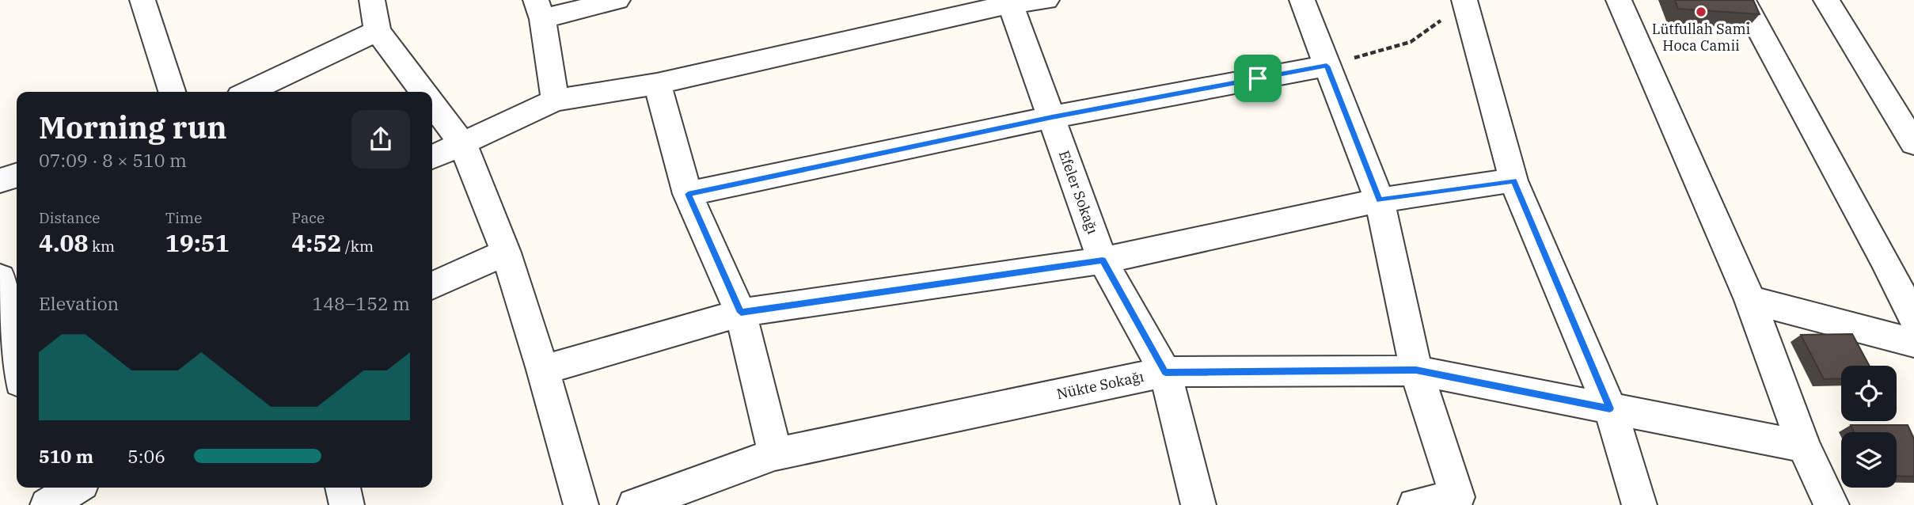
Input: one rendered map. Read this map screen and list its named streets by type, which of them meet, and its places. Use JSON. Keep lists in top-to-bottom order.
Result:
{
  "streets": {
    "street": ["Efeler Sokağı", "Nükte Sokağı"]
  },
  "crossings": [
    ["Efeler Sokağı", "Nükte Sokağı"]
  ],
  "places": ["Lütfullah Sami Hoca Camii"],
  "page": {
    "heading": ["Morning run", "07:09 · 8 × 510 m"],
    "stats": [
      ["Distance", "4.08 km"],
      ["Time", "19:51"],
      ["Pace", "4:52 /km"]
    ],
    "chart": ["Elevation", "148–152 m"],
    "list": [
      {
        "name": "510 m",
        "note": "5:06"
      }
    ]
  }
}
